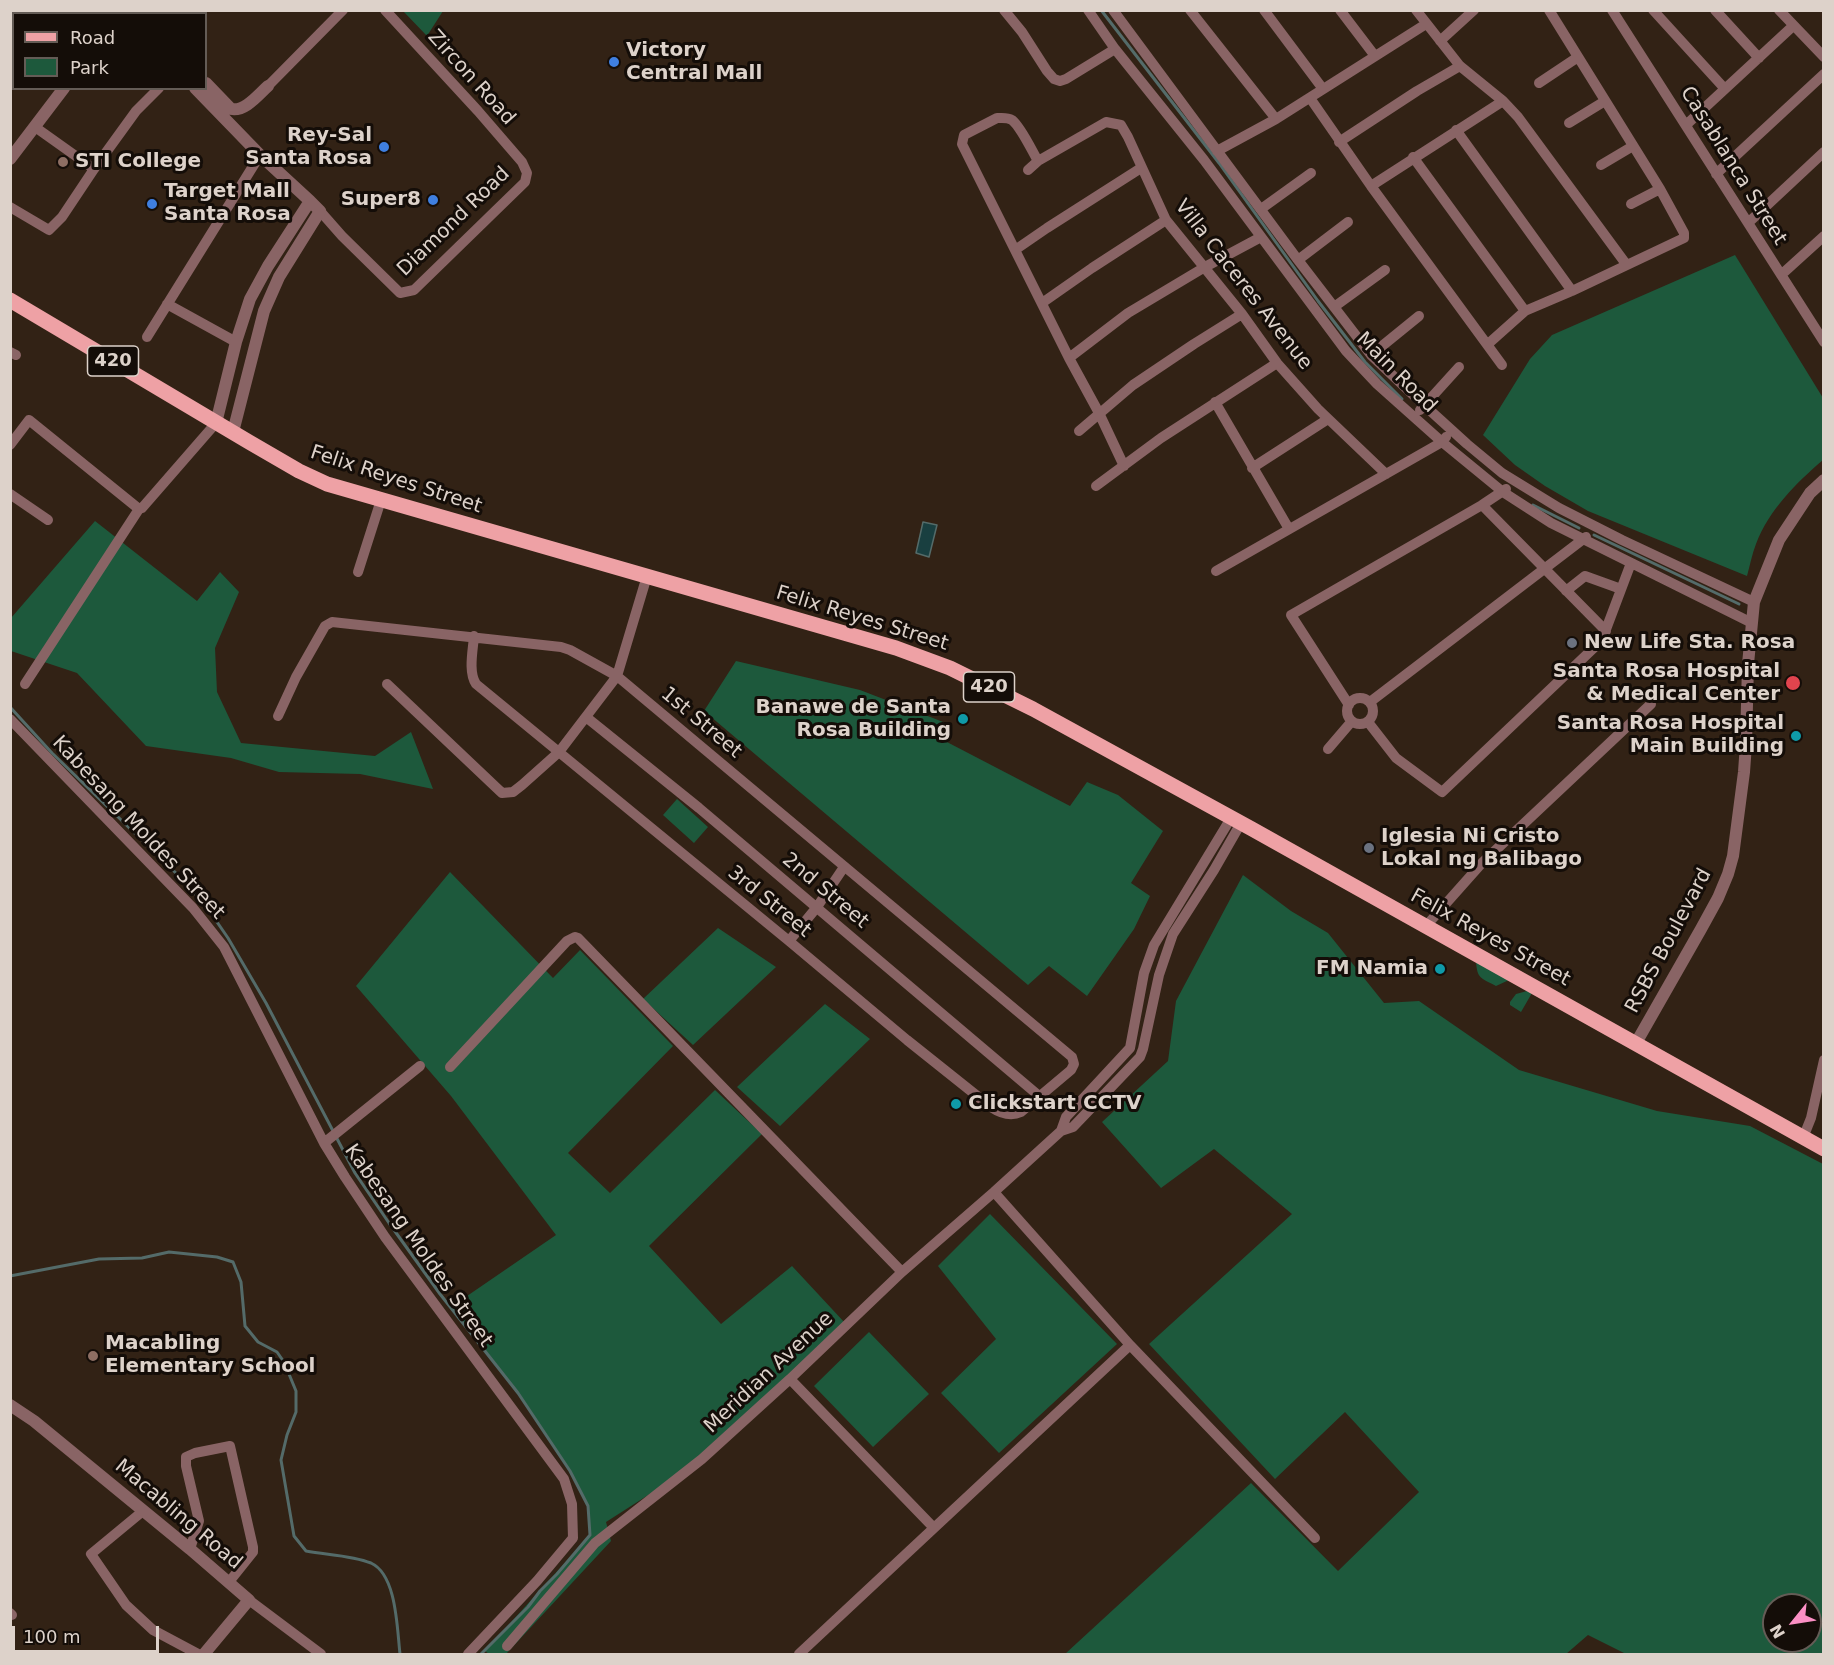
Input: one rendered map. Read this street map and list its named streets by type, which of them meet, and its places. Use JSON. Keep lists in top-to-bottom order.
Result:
{
  "streets": {
    "main road": ["420", "Felix Reyes Street"],
    "street": [
      "Zircon Road",
      "Casablanca Street",
      "Diamond Road",
      "Villa Caceres Avenue",
      "Main Road",
      "1st Street",
      "Kabesang Moldes Street",
      "2nd Street",
      "3rd Street",
      "RSBS Boulevard",
      "Meridian Avenue",
      "Macabling Road"
    ]
  },
  "crossings": [
    ["Zircon Road", "Diamond Road"],
    ["Main Road", "RSBS Boulevard"],
    ["Felix Reyes Street", "RSBS Boulevard"],
    ["Felix Reyes Street", "Meridian Avenue"],
    ["1st Street", "3rd Street"],
    ["2nd Street", "3rd Street"]
  ],
  "places": [
    "Victory Central Mall",
    "Rey-Sal Santa Rosa",
    "STI College",
    "Super8",
    "Target Mall Santa Rosa",
    "New Life Sta. Rosa",
    "Santa Rosa Hospital & Medical Center",
    "Banawe de Santa Rosa Building",
    "Santa Rosa Hospital Main Building",
    "Iglesia Ni Cristo Lokal ng Balibago",
    "FM Namia",
    "Clickstart CCTV",
    "Macabling Elementary School"
  ],
  "legend": ["Road", "Park"],
  "scale_bar": "100 m",
  "north": "bottom left"
}
